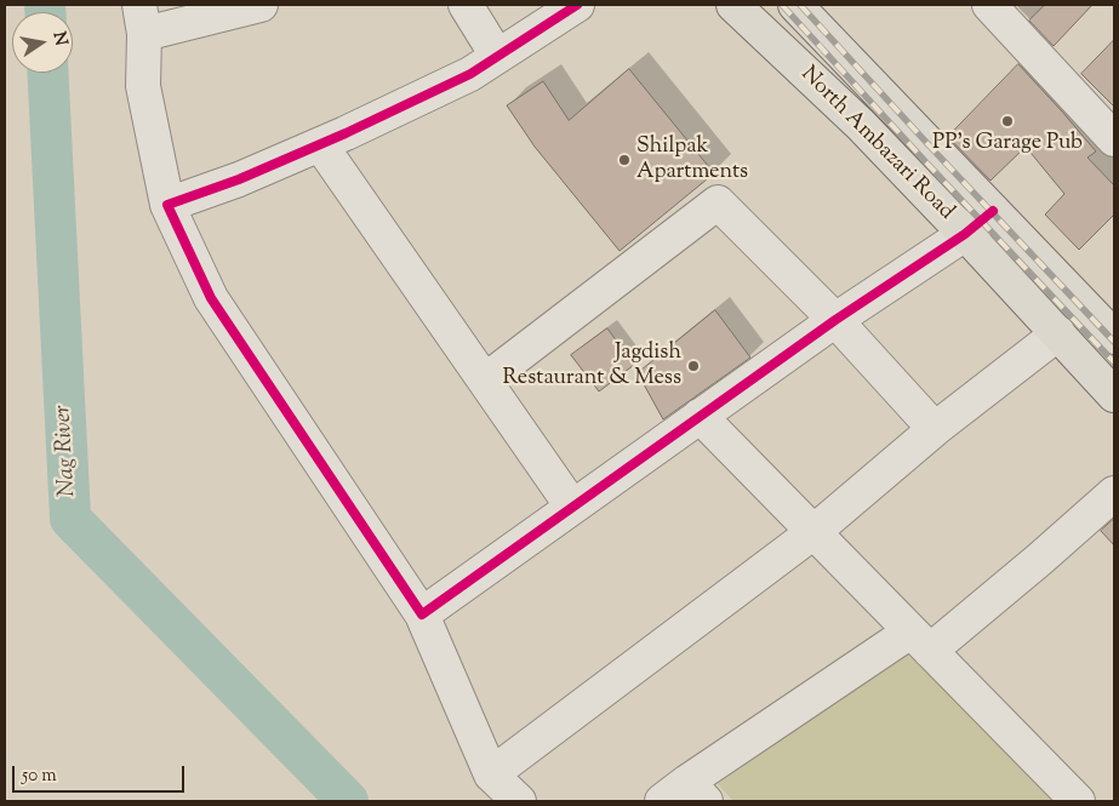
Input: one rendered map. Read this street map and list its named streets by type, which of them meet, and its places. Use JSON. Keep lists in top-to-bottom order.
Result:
{
  "streets": {
    "main road": ["North Ambazari Road"]
  },
  "water": ["Nag River"],
  "places": ["PP's Garage Pub", "Shilpak Apartments", "Jagdish Restaurant & Mess"],
  "scale_bar": "50 m",
  "north": "right"
}
